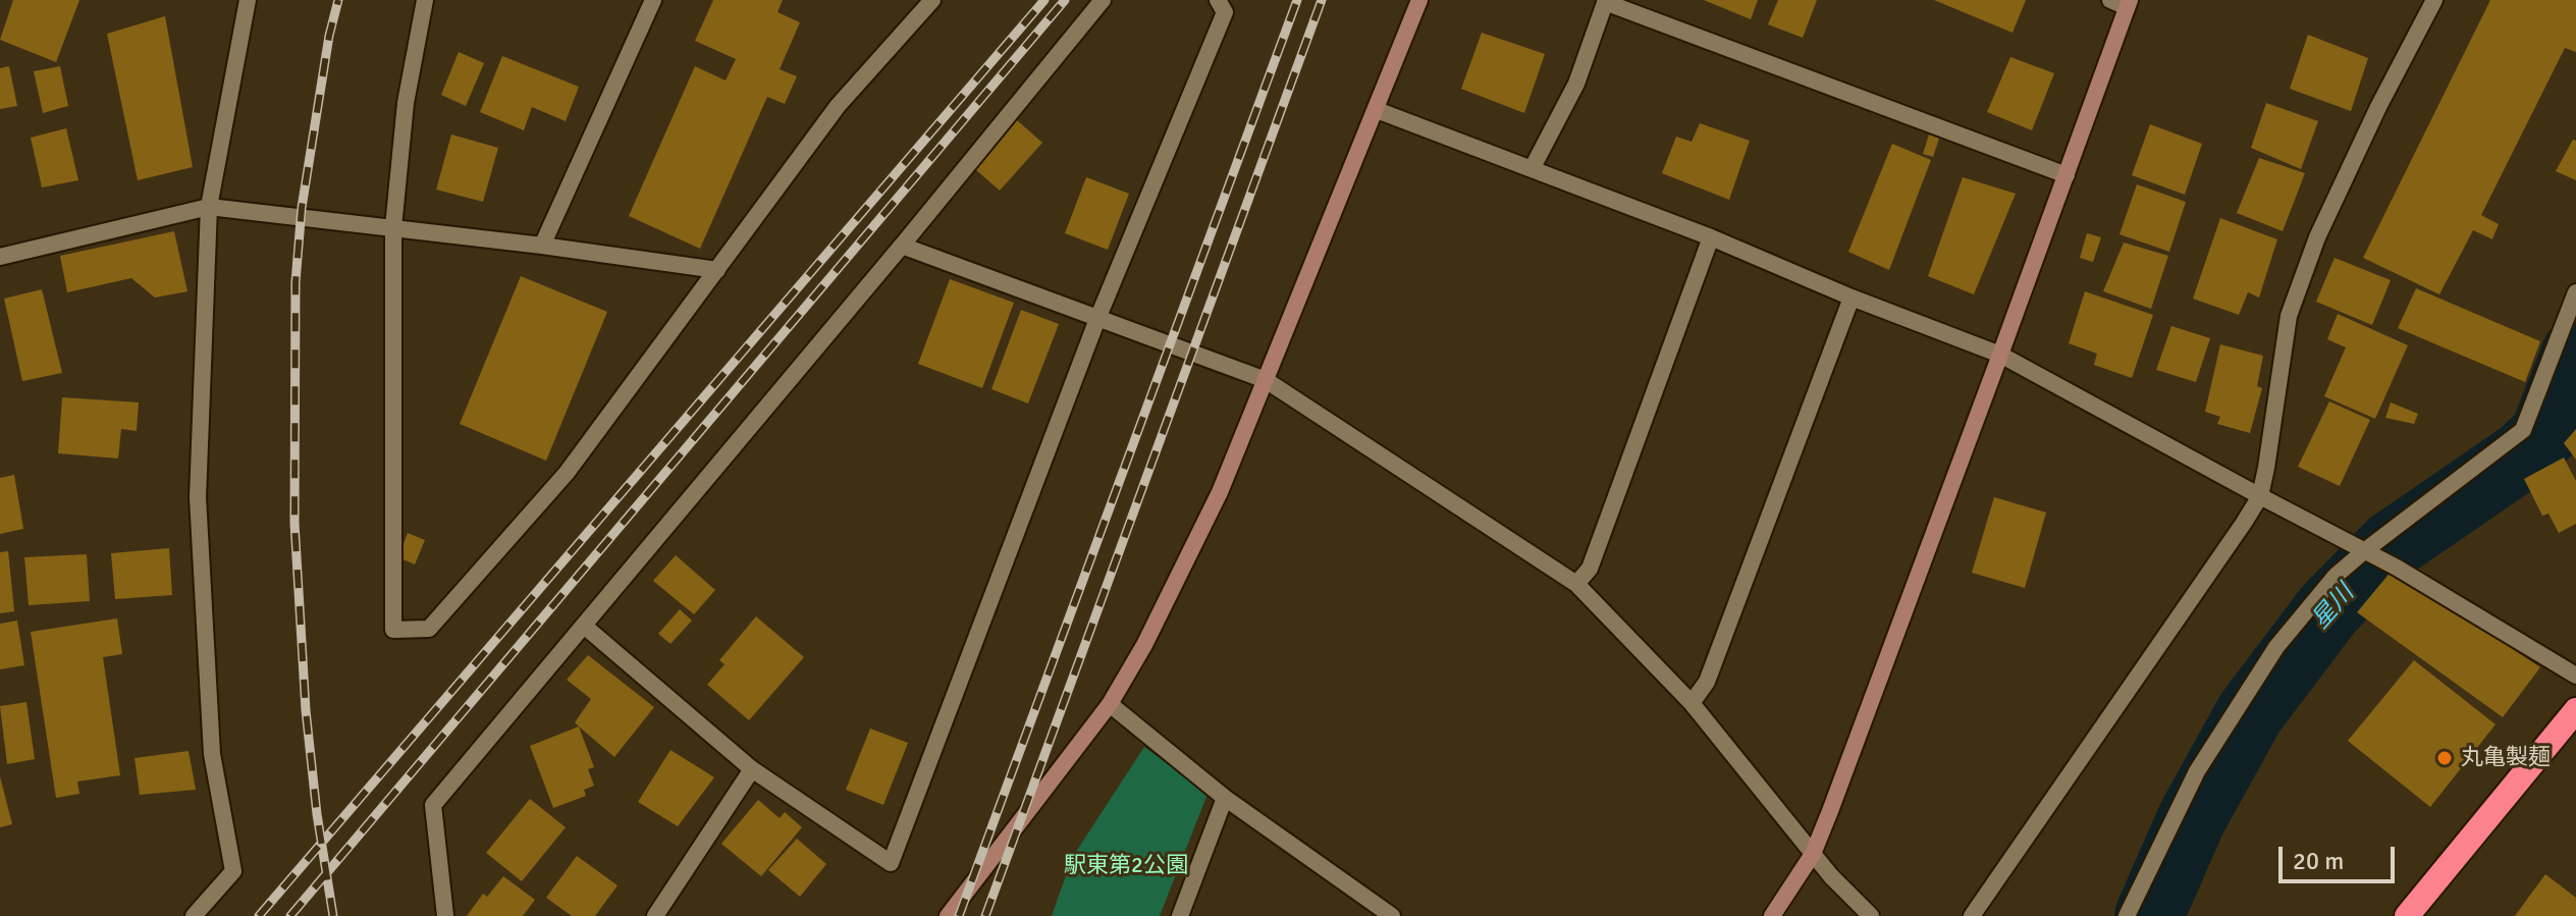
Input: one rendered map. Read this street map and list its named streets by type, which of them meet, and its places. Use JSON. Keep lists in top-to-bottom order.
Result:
{
  "water": ["星川"],
  "parks": ["駅東第2公園"],
  "places": ["丸亀製麺"],
  "scale_bar": "20 m"
}
